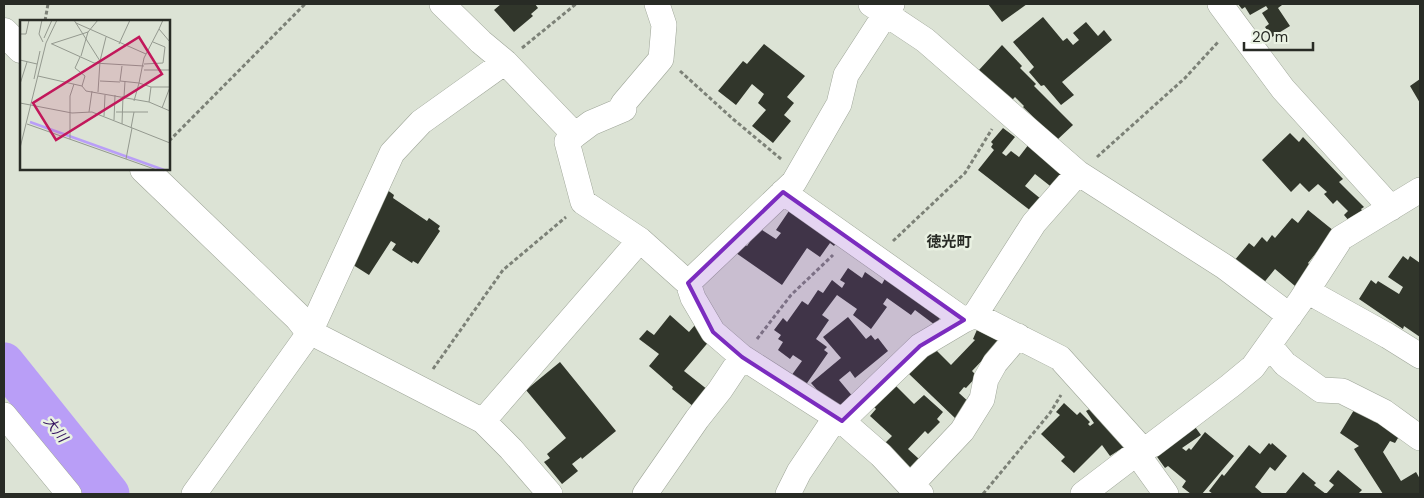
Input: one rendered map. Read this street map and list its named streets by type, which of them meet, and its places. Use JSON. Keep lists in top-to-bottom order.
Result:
{
  "districts": ["徳光町"],
  "water": ["大川"],
  "scale_bar": "20 m"
}
